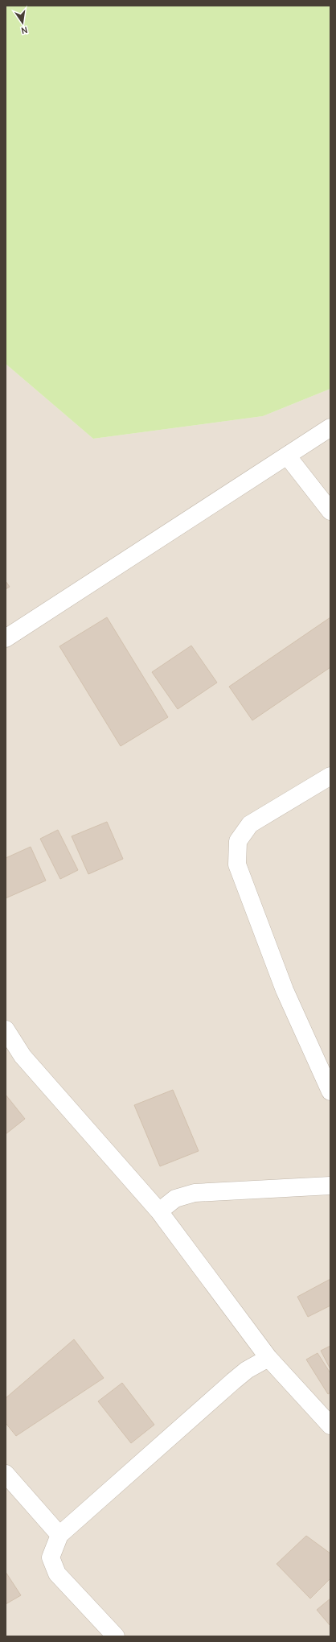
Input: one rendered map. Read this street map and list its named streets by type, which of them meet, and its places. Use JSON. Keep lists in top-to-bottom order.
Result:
{
  "north": "bottom"
}
